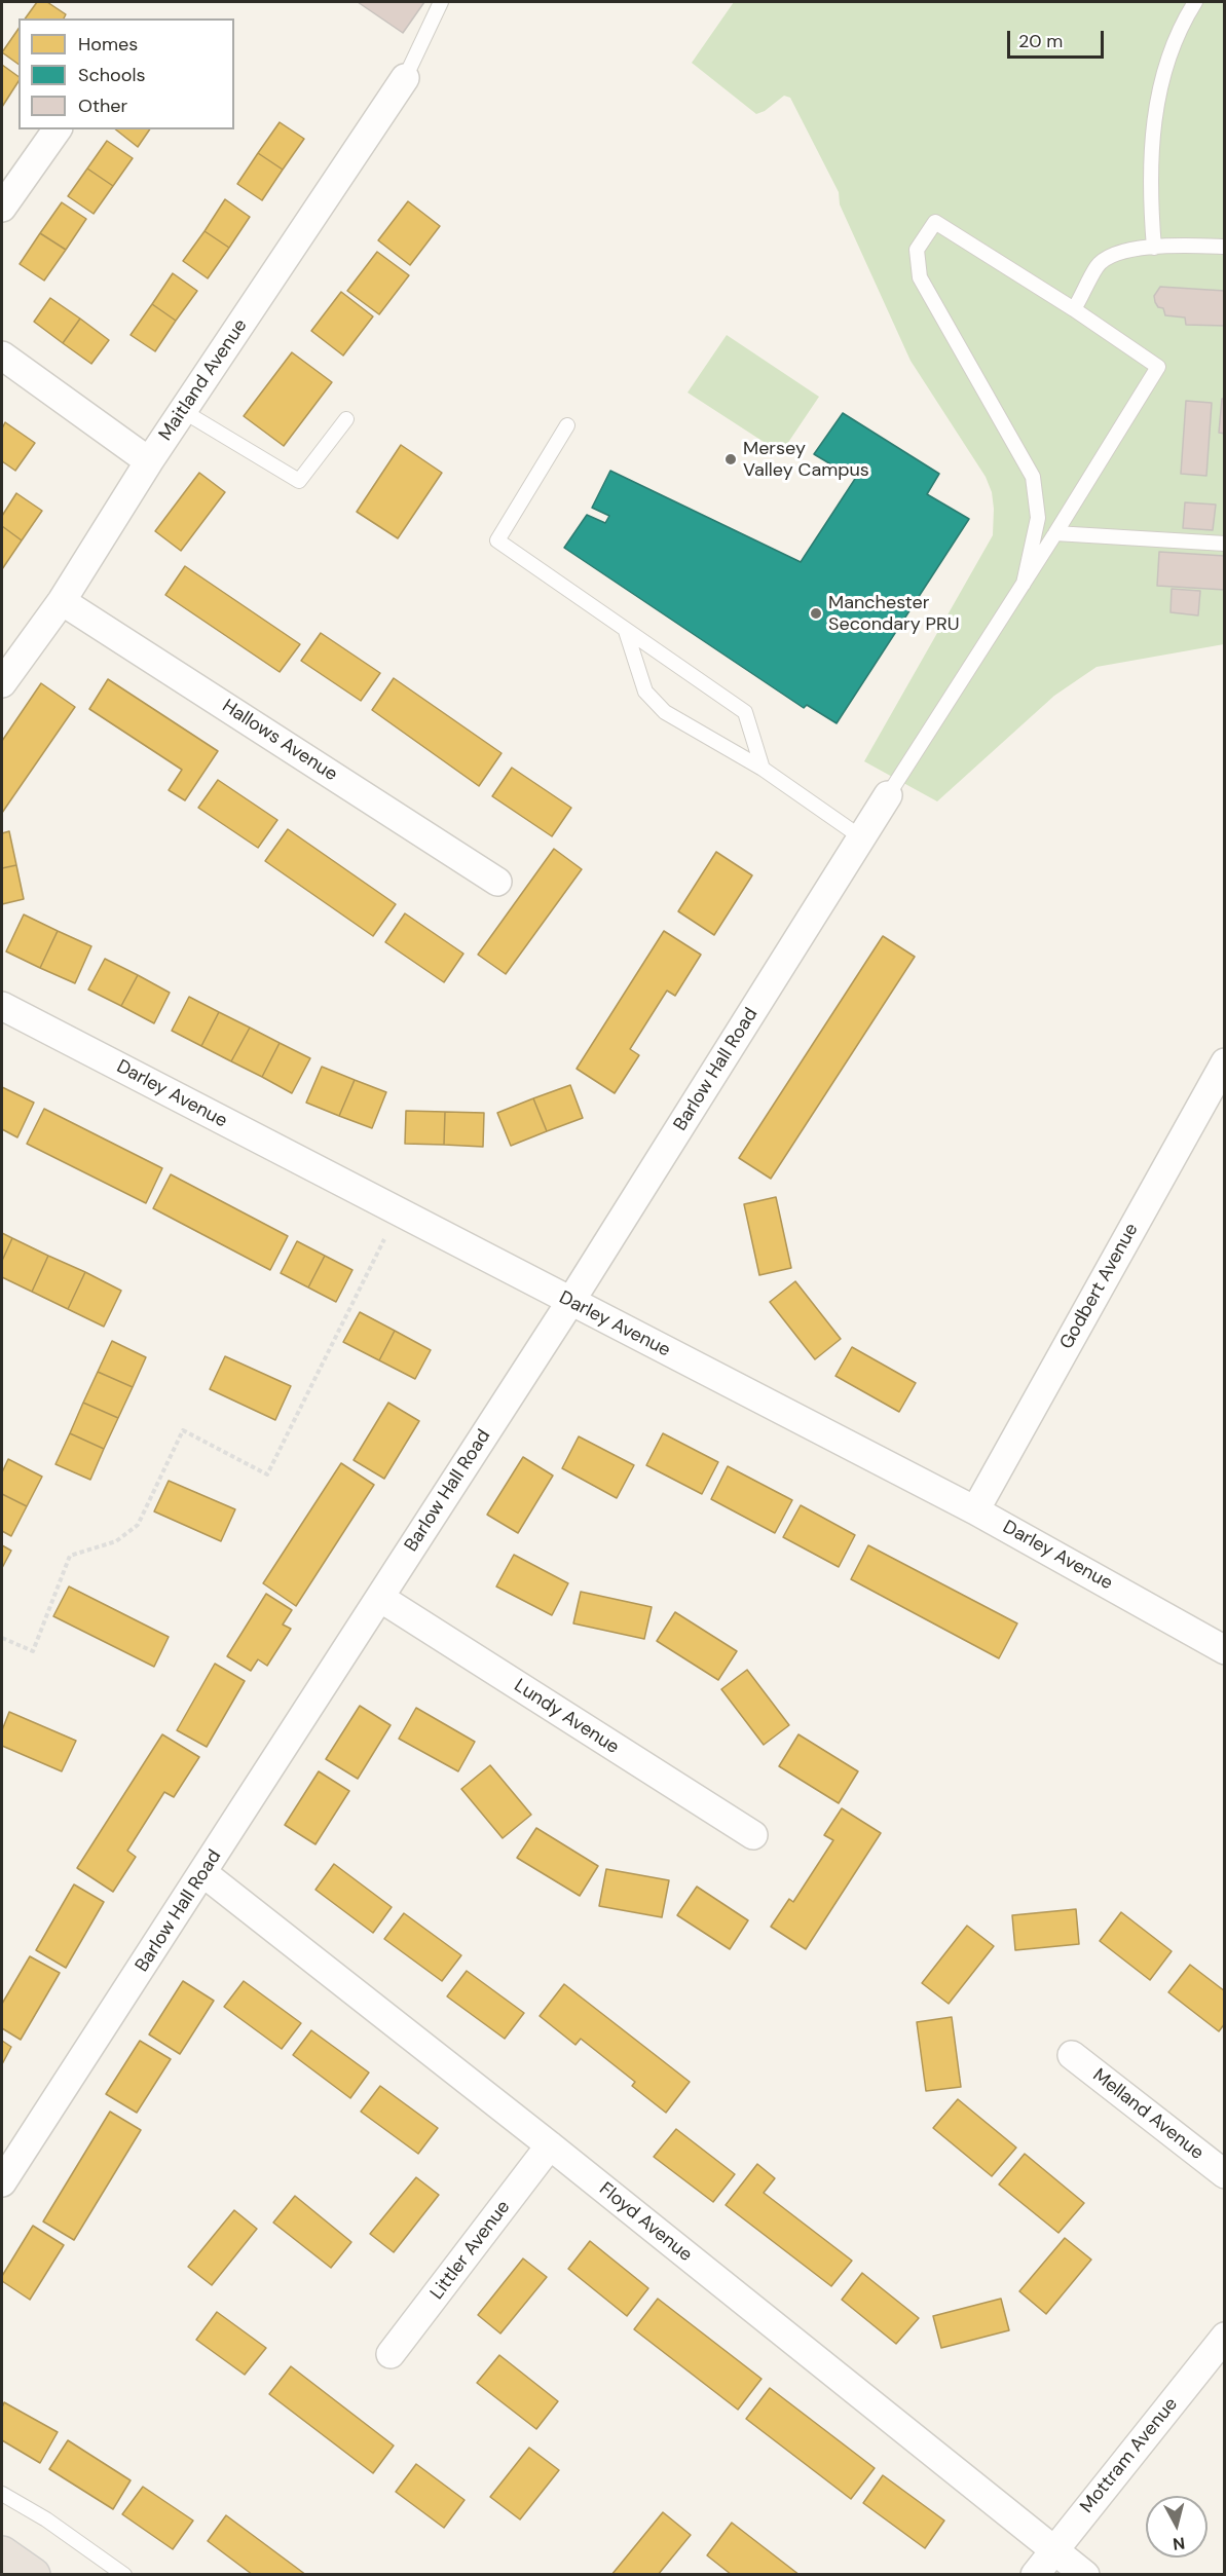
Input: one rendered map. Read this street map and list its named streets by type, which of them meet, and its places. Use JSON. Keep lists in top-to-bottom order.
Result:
{
  "streets": {
    "street": [
      "Maitland Avenue",
      "Hallows Avenue",
      "Barlow Hall Road",
      "Darley Avenue",
      "Godbert Avenue",
      "Lundy Avenue",
      "Melland Avenue",
      "Floyd Avenue",
      "Littler Avenue",
      "Mottram Avenue"
    ]
  },
  "crossings": [
    ["Maitland Avenue", "Hallows Avenue"],
    ["Barlow Hall Road", "Darley Avenue"],
    ["Barlow Hall Road", "Lundy Avenue"],
    ["Barlow Hall Road", "Floyd Avenue"],
    ["Darley Avenue", "Godbert Avenue"],
    ["Floyd Avenue", "Littler Avenue"],
    ["Floyd Avenue", "Mottram Avenue"]
  ],
  "places": ["Mersey Valley Campus", "Manchester Secondary PRU"],
  "legend": ["Homes", "Schools", "Other"],
  "scale_bar": "20 m",
  "north": "bottom"
}
